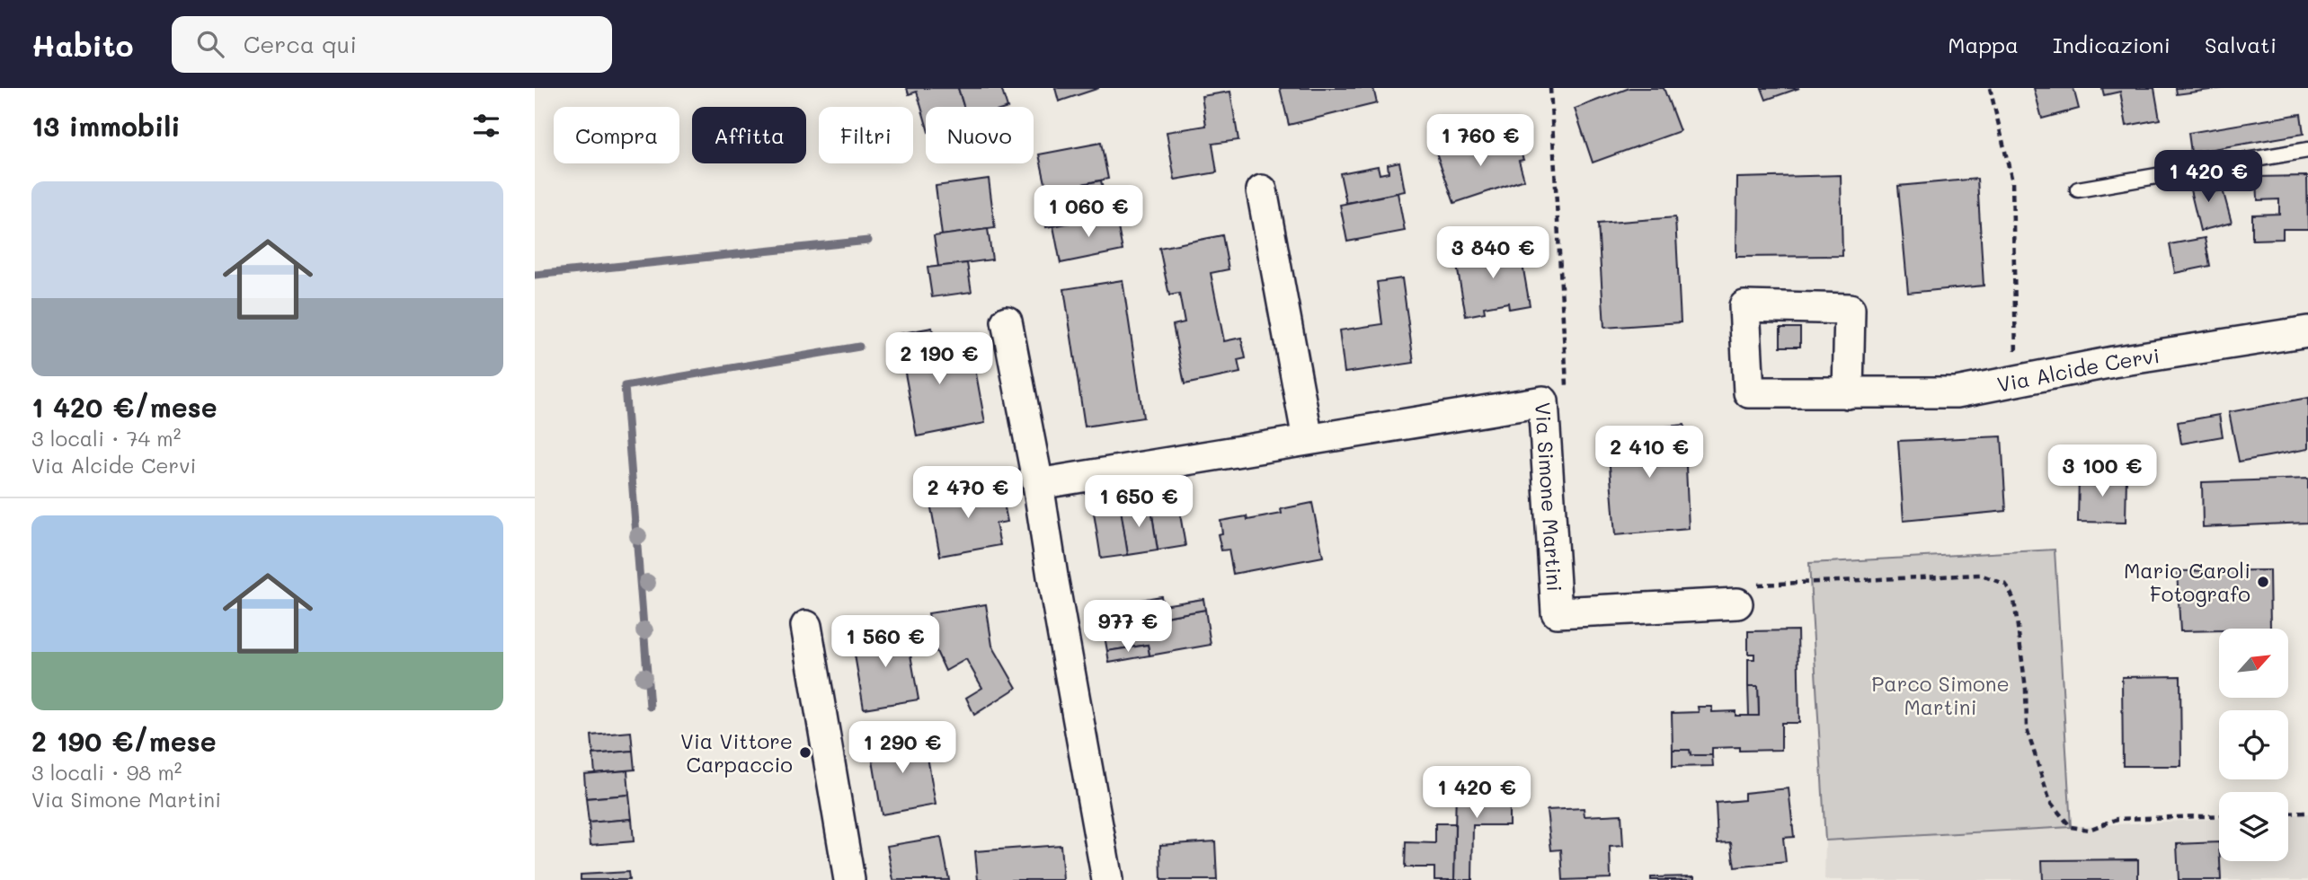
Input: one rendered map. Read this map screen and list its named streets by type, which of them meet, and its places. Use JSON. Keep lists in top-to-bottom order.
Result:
{
  "streets": {
    "street": ["Via Alcide Cervi", "Via Simone Martini"]
  },
  "parks": ["Parco Simone Martini"],
  "places": ["Mario Caroli Fotografo", "Via Vittore Carpaccio"],
  "north": "top right",
  "page": {
    "header": "Habito",
    "search": "Cerca qui",
    "nav": ["Mappa", "Indicazioni", "Salvati"],
    "heading": "13 immobili",
    "chip": [
      "Compra",
      "Affitta",
      "Filtri",
      "Nuovo"
    ],
    "price": [
      "1 760 €",
      "1 420 €",
      "1 060 €",
      "3 840 €",
      "2 190 €",
      "2 410 €",
      "3 100 €",
      "2 470 €",
      "1 650 €",
      "977 €",
      "1 560 €",
      "1 290 €",
      "1 420 €"
    ],
    "list": [
      {
        "name": "1 420 €/mese",
        "note": "3 locali · 74 m² · Via Alcide Cervi"
      },
      {
        "name": "2 190 €/mese",
        "note": "3 locali · 98 m² · Via Simone Martini"
      }
    ]
  }
}
